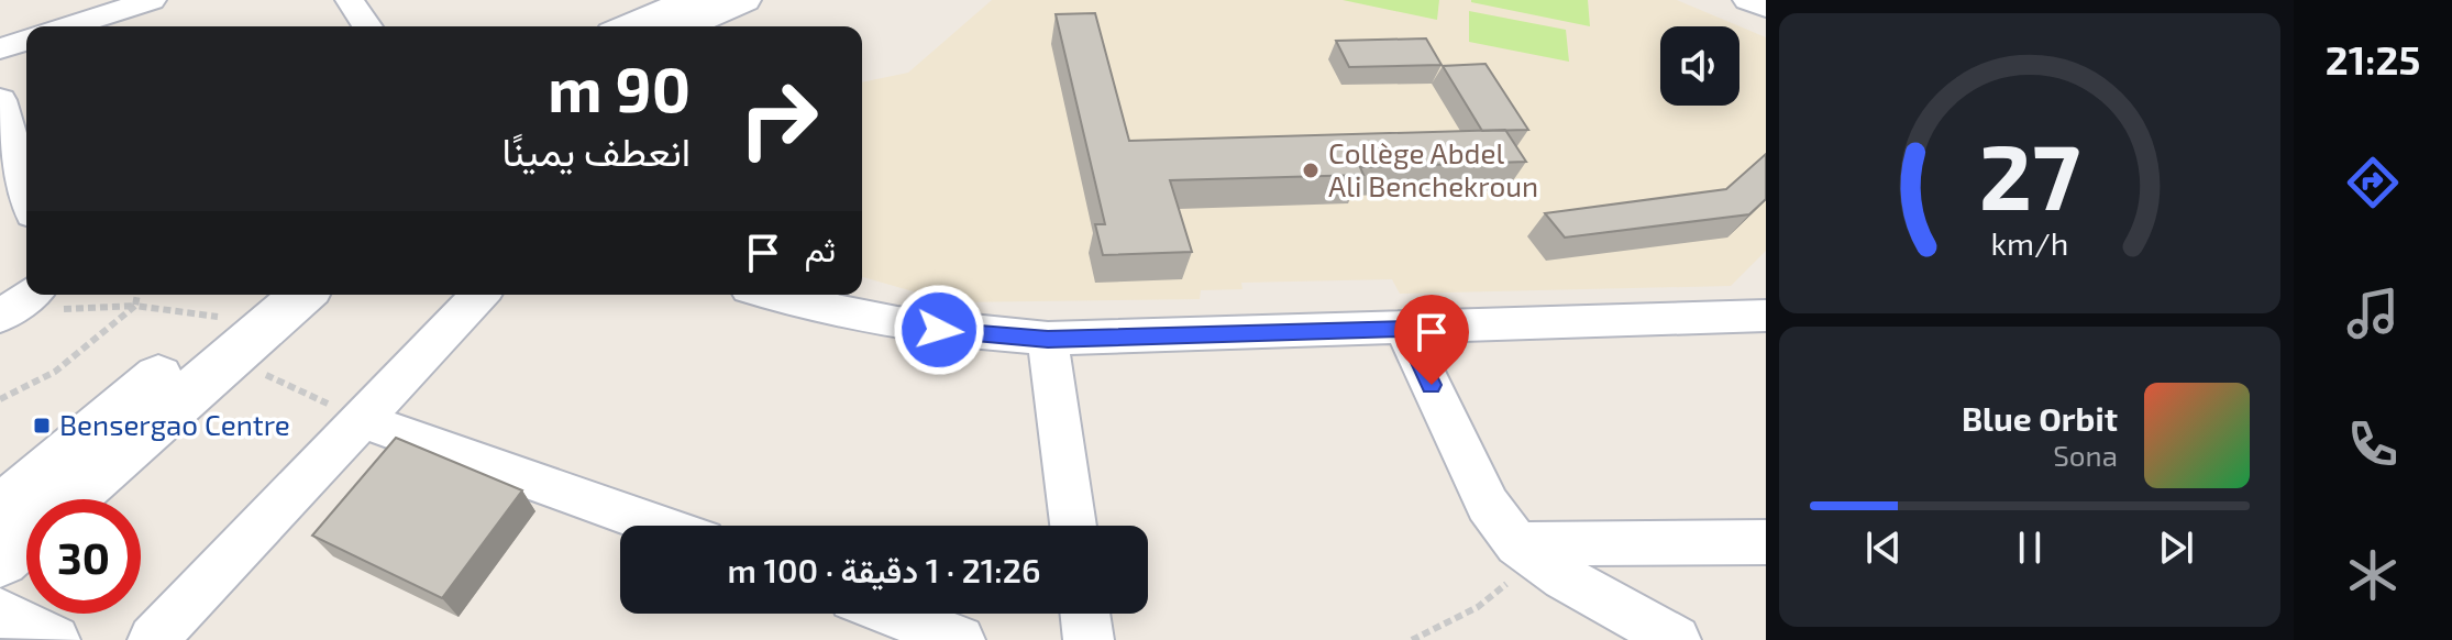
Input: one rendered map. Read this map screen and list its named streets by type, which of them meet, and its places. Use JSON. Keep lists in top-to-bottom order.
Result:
{
  "places": {
    "other": ["Collège Abdel Ali Benchekroun"],
    "transit": ["Bensergao Centre"]
  },
  "page": {
    "tabs": "21:25",
    "turn": ["90 m", "انعطف يمينًا"],
    "then": "ثم",
    "song": ["Blue Orbit", "Sona"],
    "limit": "30",
    "trip": "21:26 · 1 دقيقة · 100 m",
    "gauge": ["27", "km/h"]
  }
}
